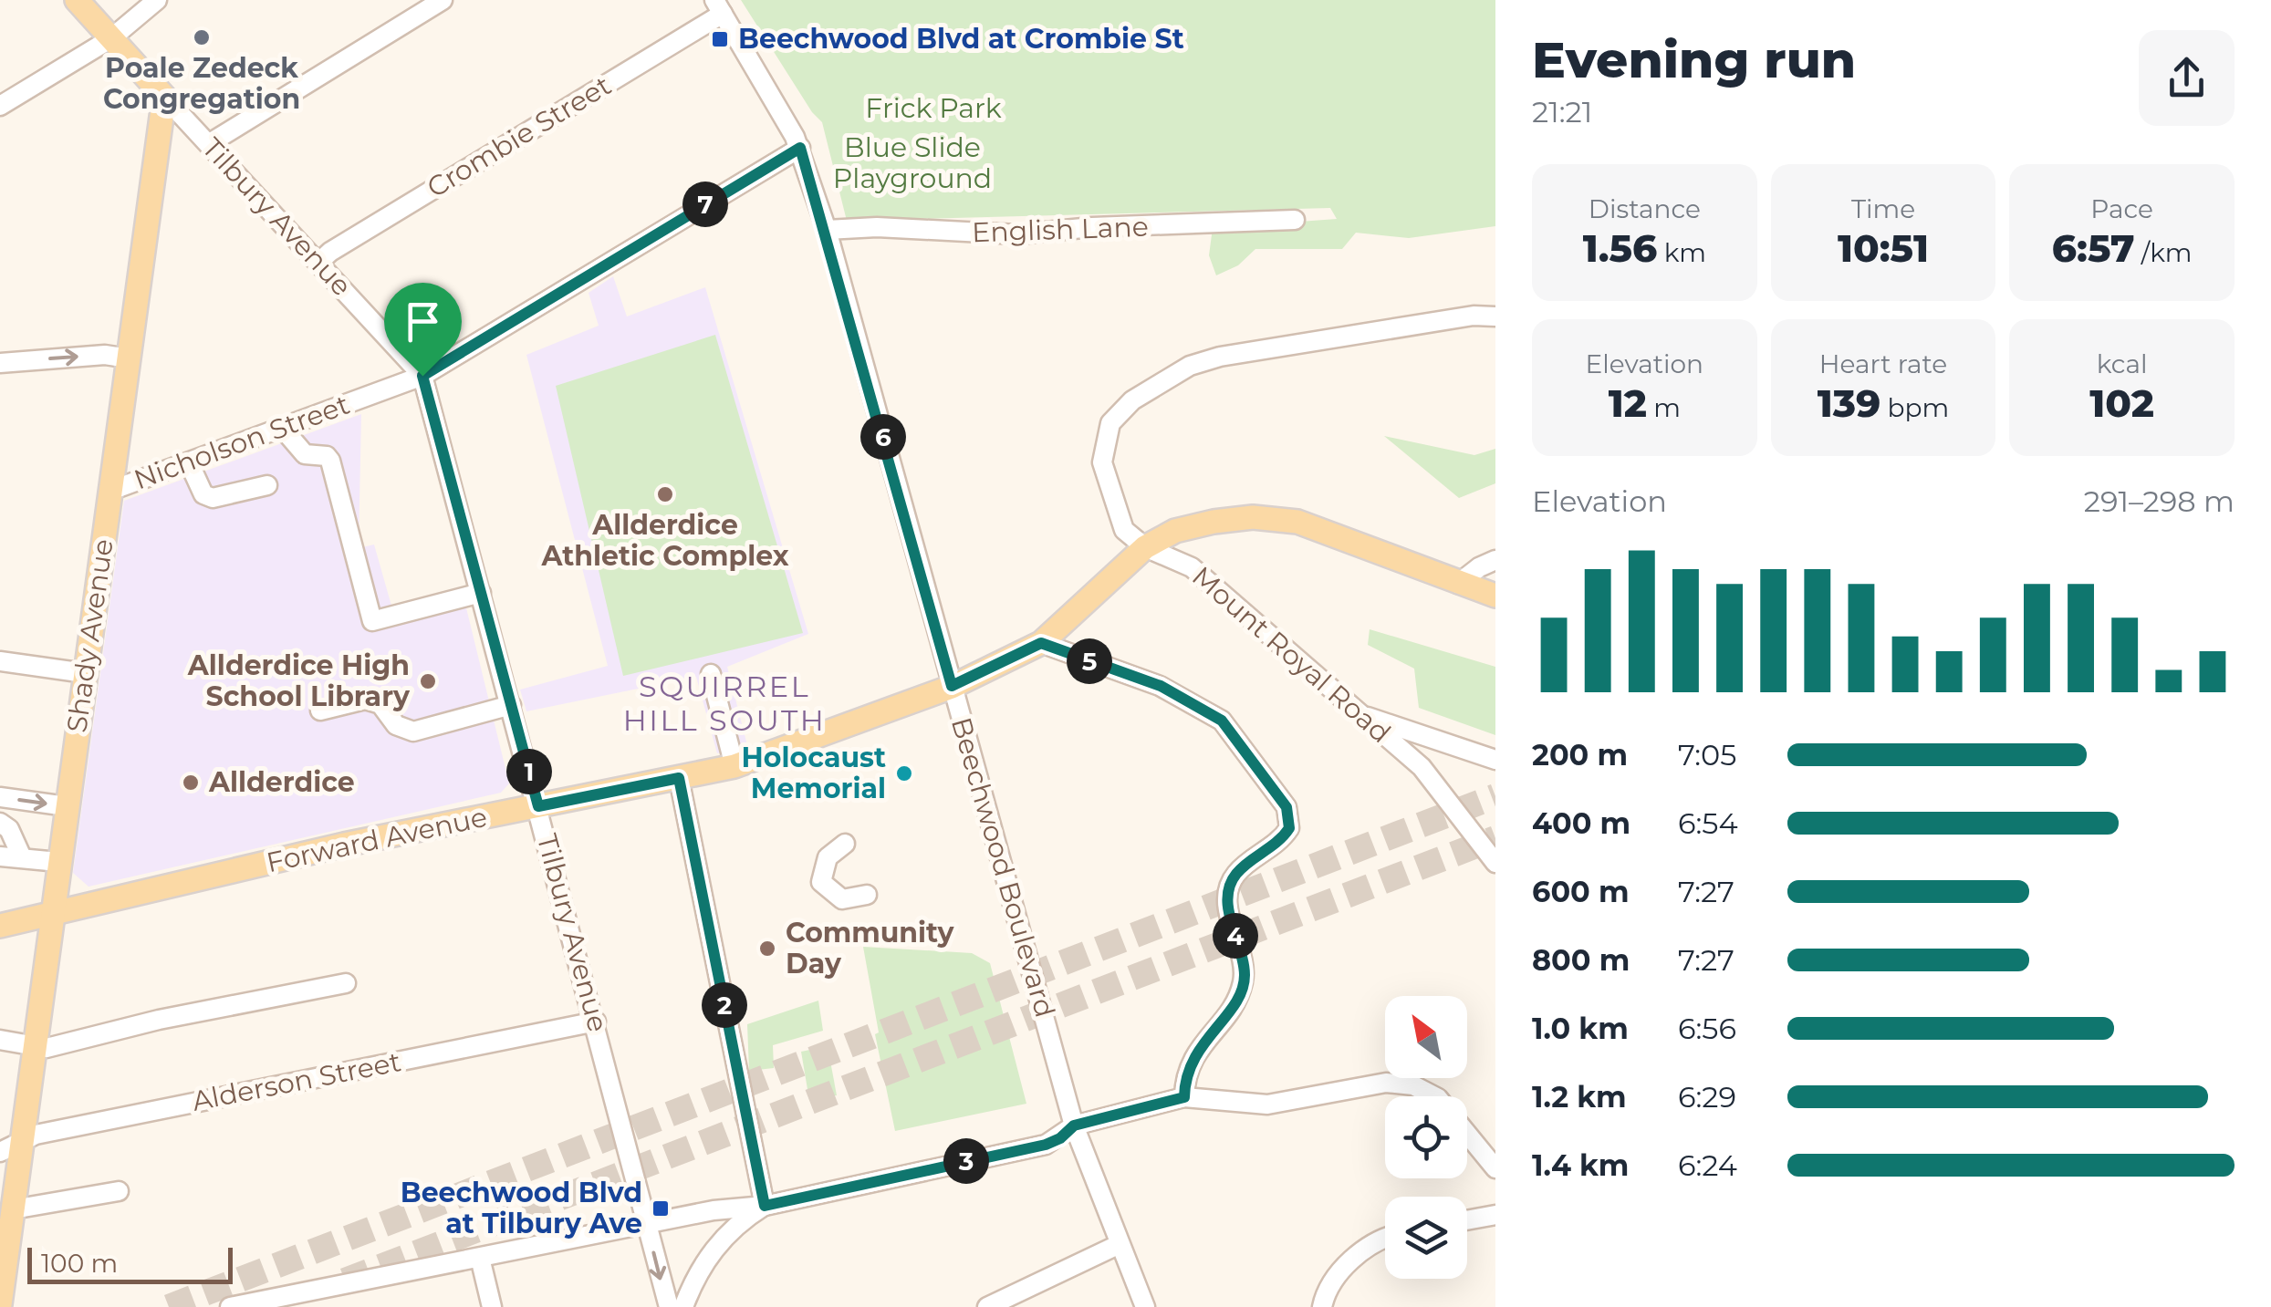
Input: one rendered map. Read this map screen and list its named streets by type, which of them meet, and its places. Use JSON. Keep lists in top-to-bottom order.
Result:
{
  "streets": {
    "main road": ["Shady Avenue", "Forward Avenue"],
    "street": [
      "Crombie Street",
      "Tilbury Avenue",
      "English Lane",
      "Nicholson Street",
      "Mount Royal Road",
      "Beechwood Boulevard",
      "Alderson Street"
    ]
  },
  "crossings": [
    ["Crombie Street", "Tilbury Avenue"],
    ["Crombie Street", "Beechwood Boulevard"],
    ["Tilbury Avenue", "Nicholson Street"],
    ["Tilbury Avenue", "Shady Avenue"],
    ["Tilbury Avenue", "Forward Avenue"],
    ["Tilbury Avenue", "Alderson Street"],
    ["English Lane", "Beechwood Boulevard"],
    ["Nicholson Street", "Shady Avenue"],
    ["Nicholson Street", "Beechwood Boulevard"],
    ["Shady Avenue", "Forward Avenue"],
    ["Shady Avenue", "Alderson Street"],
    ["Mount Royal Road", "Forward Avenue"],
    ["Forward Avenue", "Beechwood Boulevard"]
  ],
  "districts": ["SQUIRREL HILL SOUTH"],
  "parks": ["Frick Park", "Blue Slide Playground"],
  "places": {
    "other": [
      "Poale Zedeck Congregation",
      "Allderdice Athletic Complex",
      "Allderdice High School Library",
      "Holocaust Memorial",
      "Allderdice",
      "Community Day"
    ],
    "transit": ["Beechwood Blvd at Crombie St", "Beechwood Blvd at Tilbury Ave"]
  },
  "scale_bar": "100 m",
  "north": "top left",
  "page": {
    "heading": ["Evening run", "21:21"],
    "stats": [
      ["Distance", "1.56 km"],
      ["Time", "10:51"],
      ["Pace", "6:57 /km"],
      ["Elevation", "12 m"],
      ["Heart rate", "139 bpm"],
      ["kcal", "102"]
    ],
    "pins": [
      "7",
      "6",
      "5",
      "1",
      "4",
      "2",
      "3"
    ],
    "chart": ["Elevation", "291–298 m"],
    "list": [
      {
        "name": "200 m",
        "note": "7:05"
      },
      {
        "name": "400 m",
        "note": "6:54"
      },
      {
        "name": "600 m",
        "note": "7:27"
      },
      {
        "name": "800 m",
        "note": "7:27"
      },
      {
        "name": "1.0 km",
        "note": "6:56"
      },
      {
        "name": "1.2 km",
        "note": "6:29"
      },
      {
        "name": "1.4 km",
        "note": "6:24"
      }
    ],
    "scale": "100 m"
  }
}
